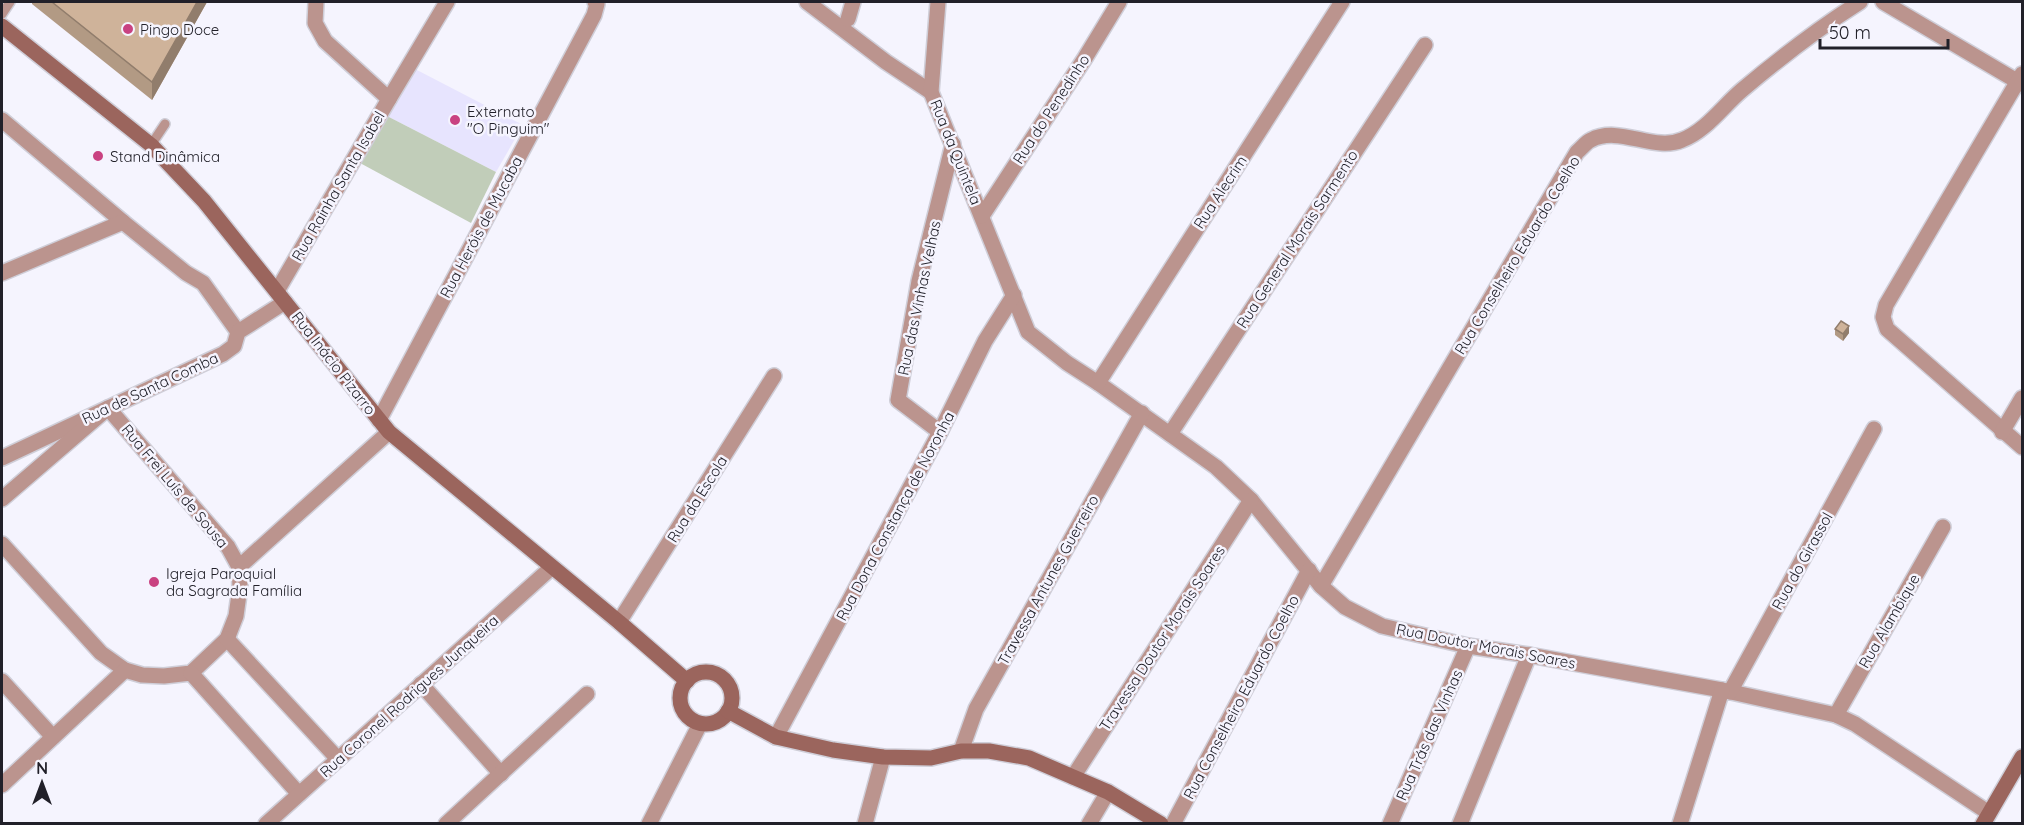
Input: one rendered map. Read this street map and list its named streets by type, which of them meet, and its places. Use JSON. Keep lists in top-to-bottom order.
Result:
{
  "streets": {
    "main road": ["Rua Inácio Pizarro"],
    "street": [
      "Rua do Penedinho",
      "Rua da Quintela",
      "Rua Rainha Santa Isabel",
      "Rua Alecrim",
      "Rua Heróis de Mucaba",
      "Rua General Morais Sarmento",
      "Rua Conselheiro Eduardo Coelho",
      "Rua das Vinhas Velhas",
      "Rua de Santa Comba",
      "Rua Frei Luís de Sousa",
      "Rua da Escola",
      "Rua Dona Constança de Noronha",
      "Rua do Girassol",
      "Travessa Antunes Guerreiro",
      "Rua Alambique",
      "Travessa Doutor Morais Soares",
      "Rua Doutor Morais Soares",
      "Rua Coronel Rodrigues Junqueira",
      "Rua Trás das Vinhas"
    ]
  },
  "crossings": [
    ["Rua do Penedinho", "Rua da Quintela"],
    ["Rua da Quintela", "Rua das Vinhas Velhas"],
    ["Rua da Quintela", "Rua Dona Constança de Noronha"],
    ["Rua da Quintela", "Rua Doutor Morais Soares"],
    ["Rua Rainha Santa Isabel", "Rua Inácio Pizarro"],
    ["Rua Rainha Santa Isabel", "Rua de Santa Comba"],
    ["Rua Alecrim", "Rua Doutor Morais Soares"],
    ["Rua Heróis de Mucaba", "Rua Inácio Pizarro"],
    ["Rua General Morais Sarmento", "Rua Doutor Morais Soares"],
    ["Rua Conselheiro Eduardo Coelho", "Rua Doutor Morais Soares"],
    ["Rua das Vinhas Velhas", "Rua Dona Constança de Noronha"],
    ["Rua Inácio Pizarro", "Rua de Santa Comba"],
    ["Rua Inácio Pizarro", "Rua da Escola"],
    ["Rua Inácio Pizarro", "Rua Coronel Rodrigues Junqueira"],
    ["Rua de Santa Comba", "Rua Frei Luís de Sousa"],
    ["Rua Dona Constança de Noronha", "Rua Doutor Morais Soares"],
    ["Rua do Girassol", "Rua Doutor Morais Soares"],
    ["Travessa Antunes Guerreiro", "Rua Doutor Morais Soares"],
    ["Rua Alambique", "Rua Doutor Morais Soares"],
    ["Travessa Doutor Morais Soares", "Rua Doutor Morais Soares"],
    ["Rua Doutor Morais Soares", "Rua Trás das Vinhas"]
  ],
  "places": [
    "Pingo Doce",
    "Externato \"O Pinguim\"",
    "Stand Dinâmica",
    "Igreja Paroquial da Sagrada Família"
  ],
  "scale_bar": "50 m",
  "north": "top"
}
